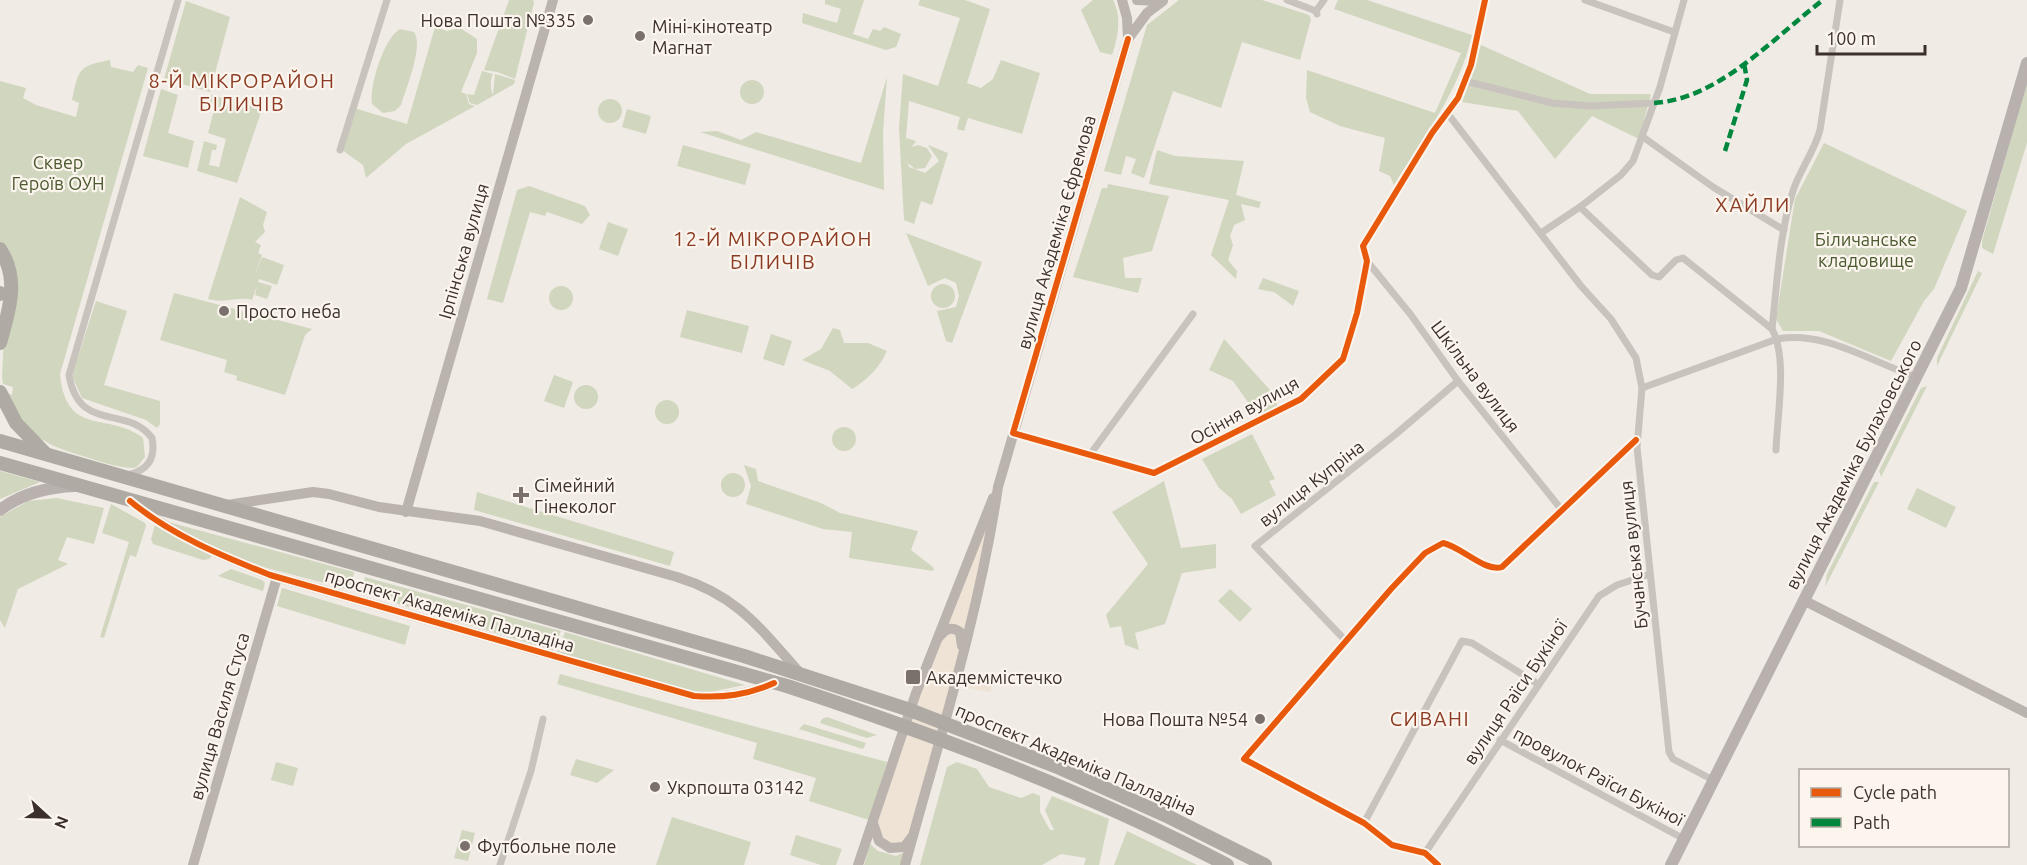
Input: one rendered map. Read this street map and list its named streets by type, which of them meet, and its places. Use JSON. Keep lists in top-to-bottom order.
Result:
{
  "streets": {
    "highway": ["проспект Академіка Палладіна"],
    "main road": ["вулиця Академіка Булаховського"],
    "street": [
      "вулиця Академіка Єфремова",
      "Ірпінська вулиця",
      "Шкільна вулиця",
      "Осіння вулиця",
      "вулиця Купріна",
      "Бучанська вулиця",
      "вулиця Раїси Букіної",
      "вулиця Василя Стуса",
      "провулок Раїси Букіної"
    ]
  },
  "crossings": [
    ["вулиця Академіка Єфремова", "Осіння вулиця"],
    ["вулиця Академіка Єфремова", "проспект Академіка Палладіна"],
    ["Ірпінська вулиця", "проспект Академіка Палладіна"],
    ["Шкільна вулиця", "Осіння вулиця"],
    ["Шкільна вулиця", "вулиця Купріна"],
    ["Осіння вулиця", "Бучанська вулиця"],
    ["вулиця Академіка Булаховського", "Бучанська вулиця"],
    ["вулиця Академіка Булаховського", "провулок Раїси Букіної"],
    ["Бучанська вулиця", "вулиця Раїси Букіної"],
    ["проспект Академіка Палладіна", "вулиця Василя Стуса"],
    ["вулиця Раїси Букіної", "провулок Раїси Букіної"]
  ],
  "districts": [
    "8-Й МІКРОРАЙОН БІЛИЧІВ",
    "ХАЙЛИ",
    "12-Й МІКРОРАЙОН БІЛИЧІВ",
    "СИВАНІ"
  ],
  "parks": ["Сквер Героїв ОУН", "Біличанське кладовище"],
  "places": {
    "other": [
      "Нова Пошта №335",
      "Міні-кінотеатр Магнат",
      "Просто неба",
      "Нова Пошта №54",
      "Укрпошта 03142",
      "Футбольне поле"
    ],
    "health": ["Сімейний Гінеколог"],
    "transit": ["Академмістечко"]
  },
  "legend": ["Cycle path", "Path"],
  "scale_bar": "100 m",
  "north": "right"
}
